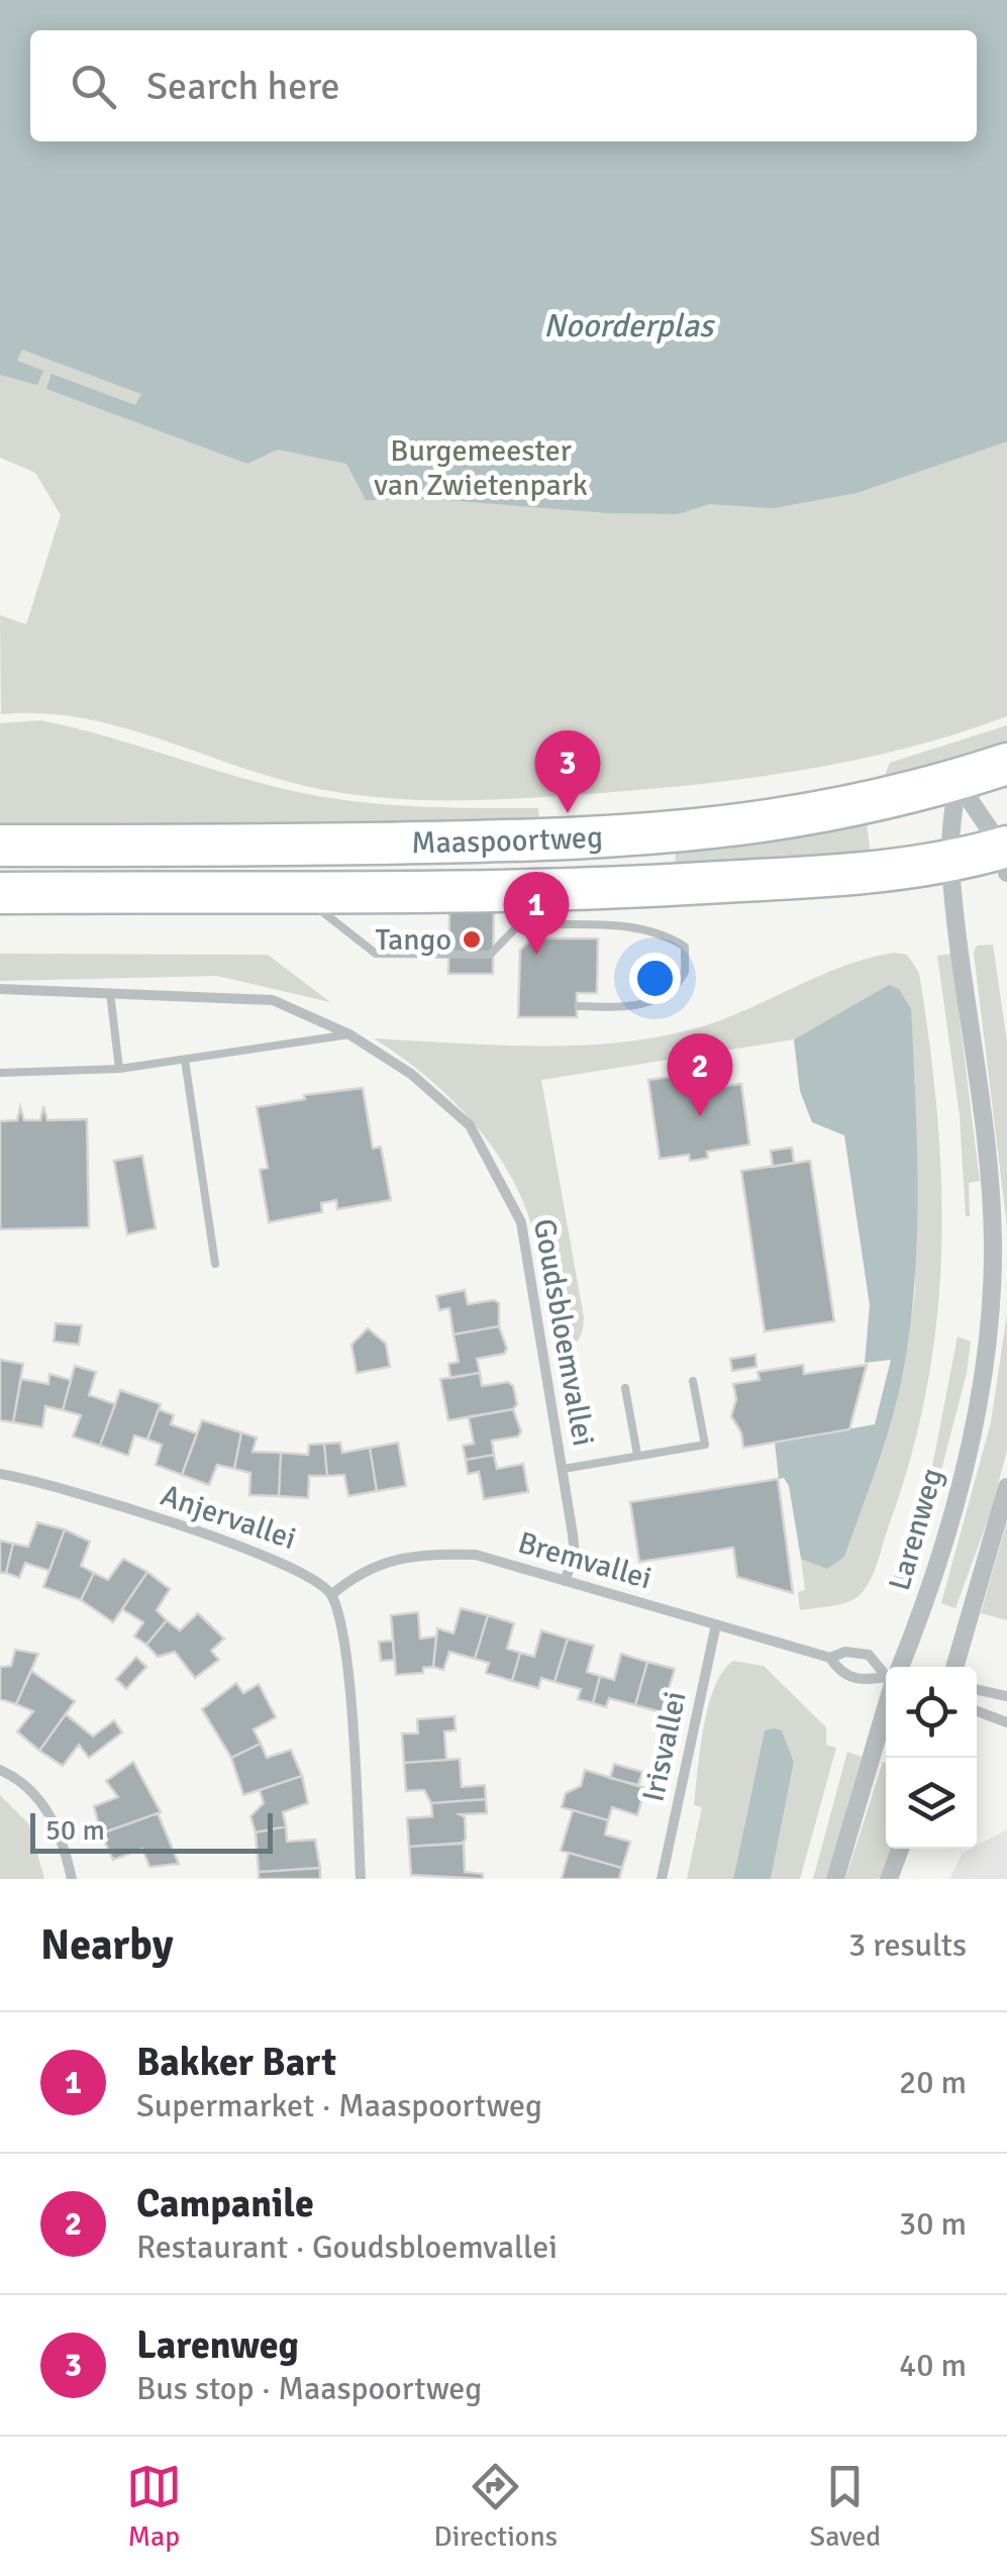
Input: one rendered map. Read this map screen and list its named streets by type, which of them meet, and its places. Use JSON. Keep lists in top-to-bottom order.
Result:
{
  "streets": {
    "main road": ["Maaspoortweg"],
    "street": [
      "Goudsbloemvallei",
      "Anjervallei",
      "Larenweg",
      "Bremvallei",
      "Irisvallei"
    ]
  },
  "crossings": [
    ["Maaspoortweg", "Larenweg"],
    ["Goudsbloemvallei", "Bremvallei"],
    ["Anjervallei", "Bremvallei"],
    ["Bremvallei", "Irisvallei"]
  ],
  "water": ["Noorderplas"],
  "parks": ["Burgemeester van Zwietenpark"],
  "places": ["Tango"],
  "scale_bar": "50 m",
  "page": {
    "search": "Search here",
    "pins": ["3", "1", "2"],
    "scale": "50 m",
    "heading": ["Nearby", "3 results"],
    "list": [
      {
        "mark": "1",
        "name": "Bakker Bart",
        "note": "Supermarket · Maaspoortweg",
        "value": "20 m"
      },
      {
        "mark": "2",
        "name": "Campanile",
        "note": "Restaurant · Goudsbloemvallei",
        "value": "30 m"
      },
      {
        "mark": "3",
        "name": "Larenweg",
        "note": "Bus stop · Maaspoortweg",
        "value": "40 m"
      }
    ],
    "nav": ["Map", "Directions", "Saved"]
  }
}
